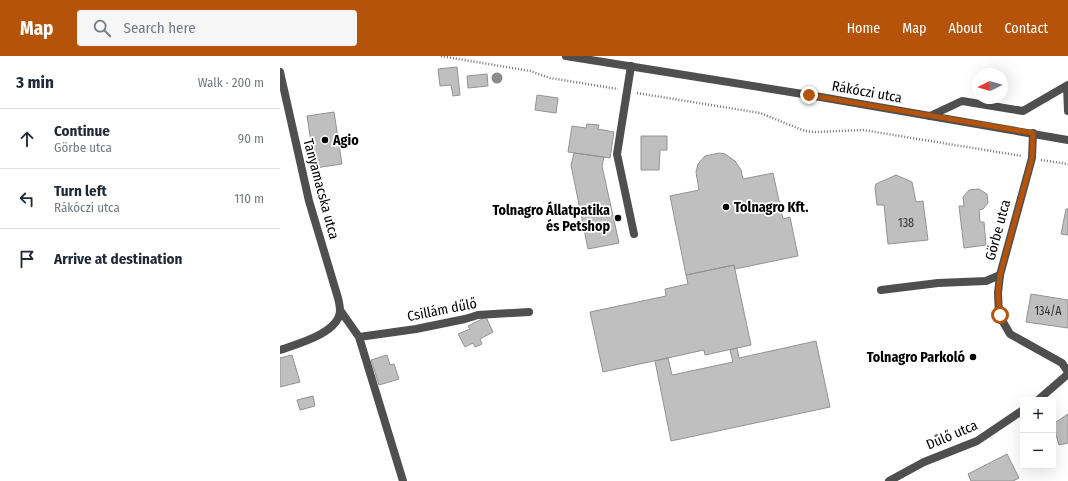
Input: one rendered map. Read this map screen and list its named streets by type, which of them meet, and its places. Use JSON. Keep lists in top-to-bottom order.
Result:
{
  "streets": {
    "street": [
      "Rákóczi utca",
      "Tanyamacska utca",
      "Görbe utca",
      "Csillám dűlő",
      "Dűlő utca"
    ]
  },
  "crossings": [
    ["Rákóczi utca", "Görbe utca"]
  ],
  "places": [
    "Agio",
    "Tolnagro Kft.",
    "Tolnagro Állatpatika és Petshop",
    "Tolnagro Parkoló"
  ],
  "house_numbers": ["138", "134/A"],
  "north": "left",
  "page": {
    "header": "Map",
    "search": "Search here",
    "nav": [
      "Home",
      "Map",
      "About",
      "Contact"
    ],
    "heading": ["3 min", "Walk · 200 m"],
    "list": [
      ["Continue", "Görbe utca", "90 m"],
      ["Turn left", "Rákóczi utca", "110 m"],
      "Arrive at destination"
    ],
    "map_buttons": ["+", "−"]
  }
}
